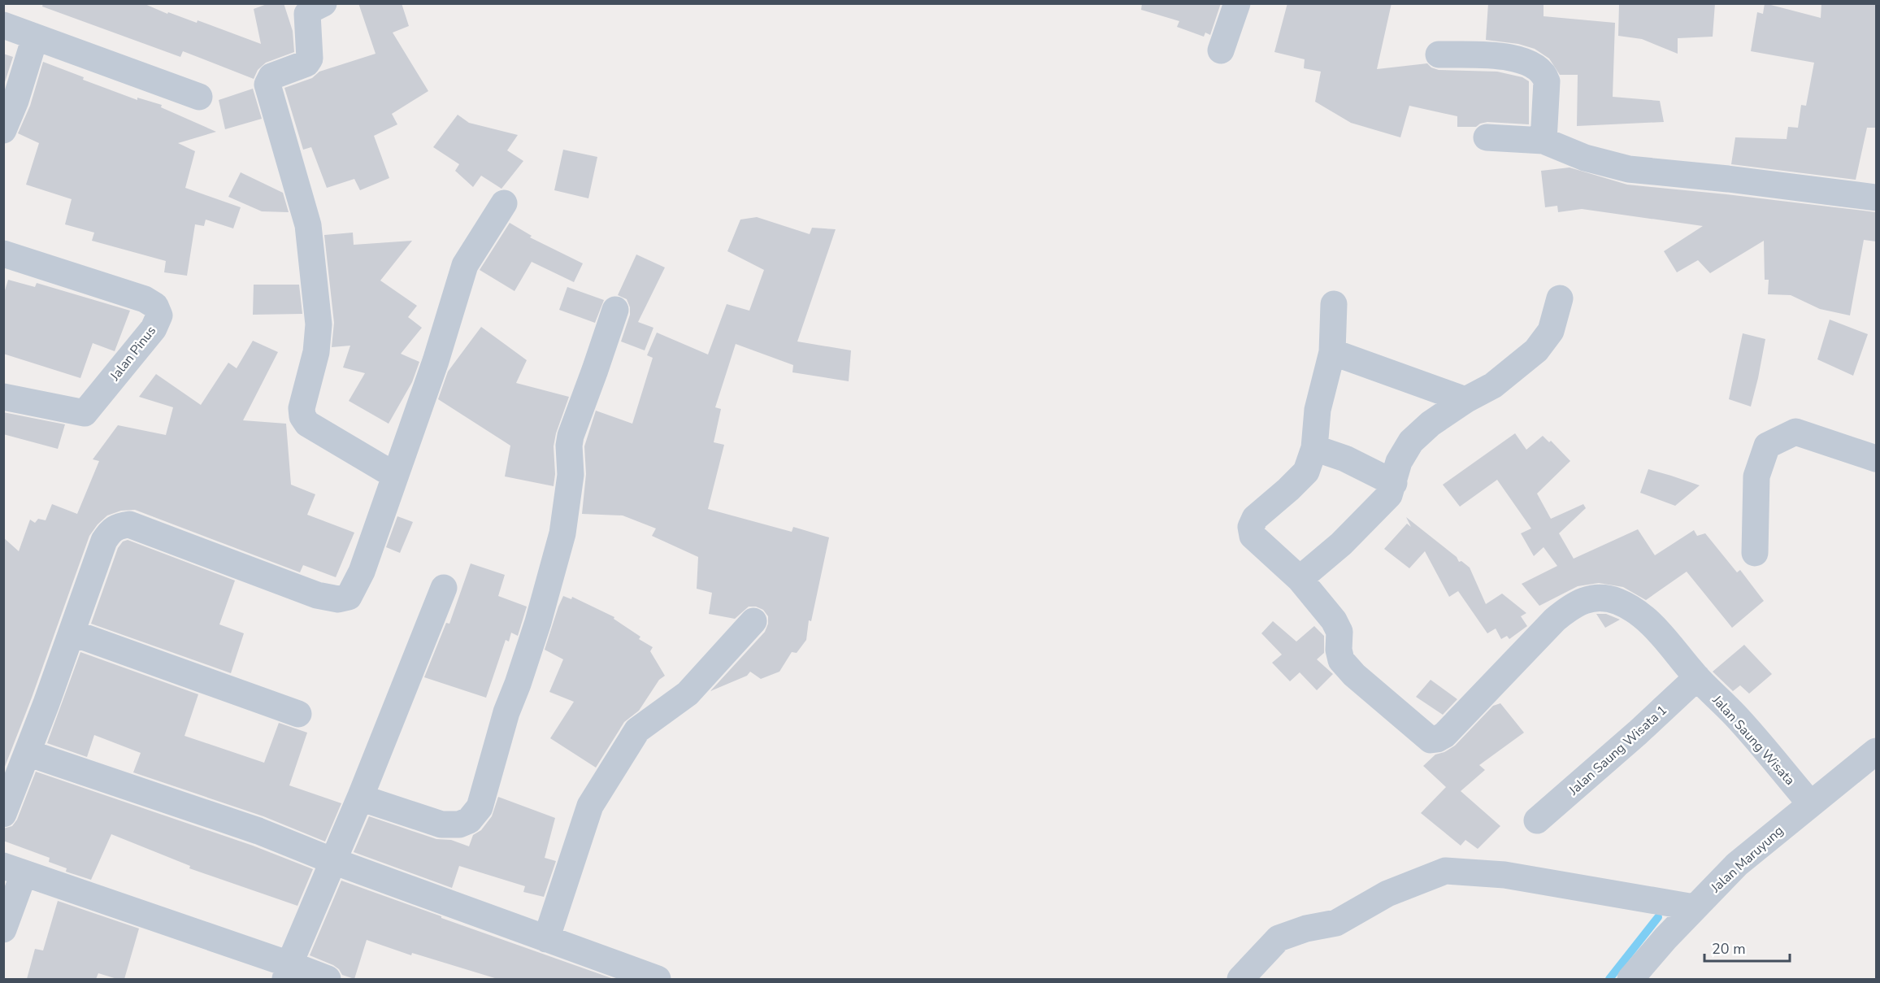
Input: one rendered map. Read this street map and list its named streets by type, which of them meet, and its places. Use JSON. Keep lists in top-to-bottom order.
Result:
{
  "streets": {
    "street": [
      "Jalan Pinus",
      "Jalan Saung Wisata",
      "Jalan Saung Wisata 1",
      "Jalan Maruyung"
    ]
  },
  "crossings": [
    ["Jalan Saung Wisata", "Jalan Saung Wisata 1"],
    ["Jalan Saung Wisata", "Jalan Maruyung"]
  ],
  "scale_bar": "20 m"
}
